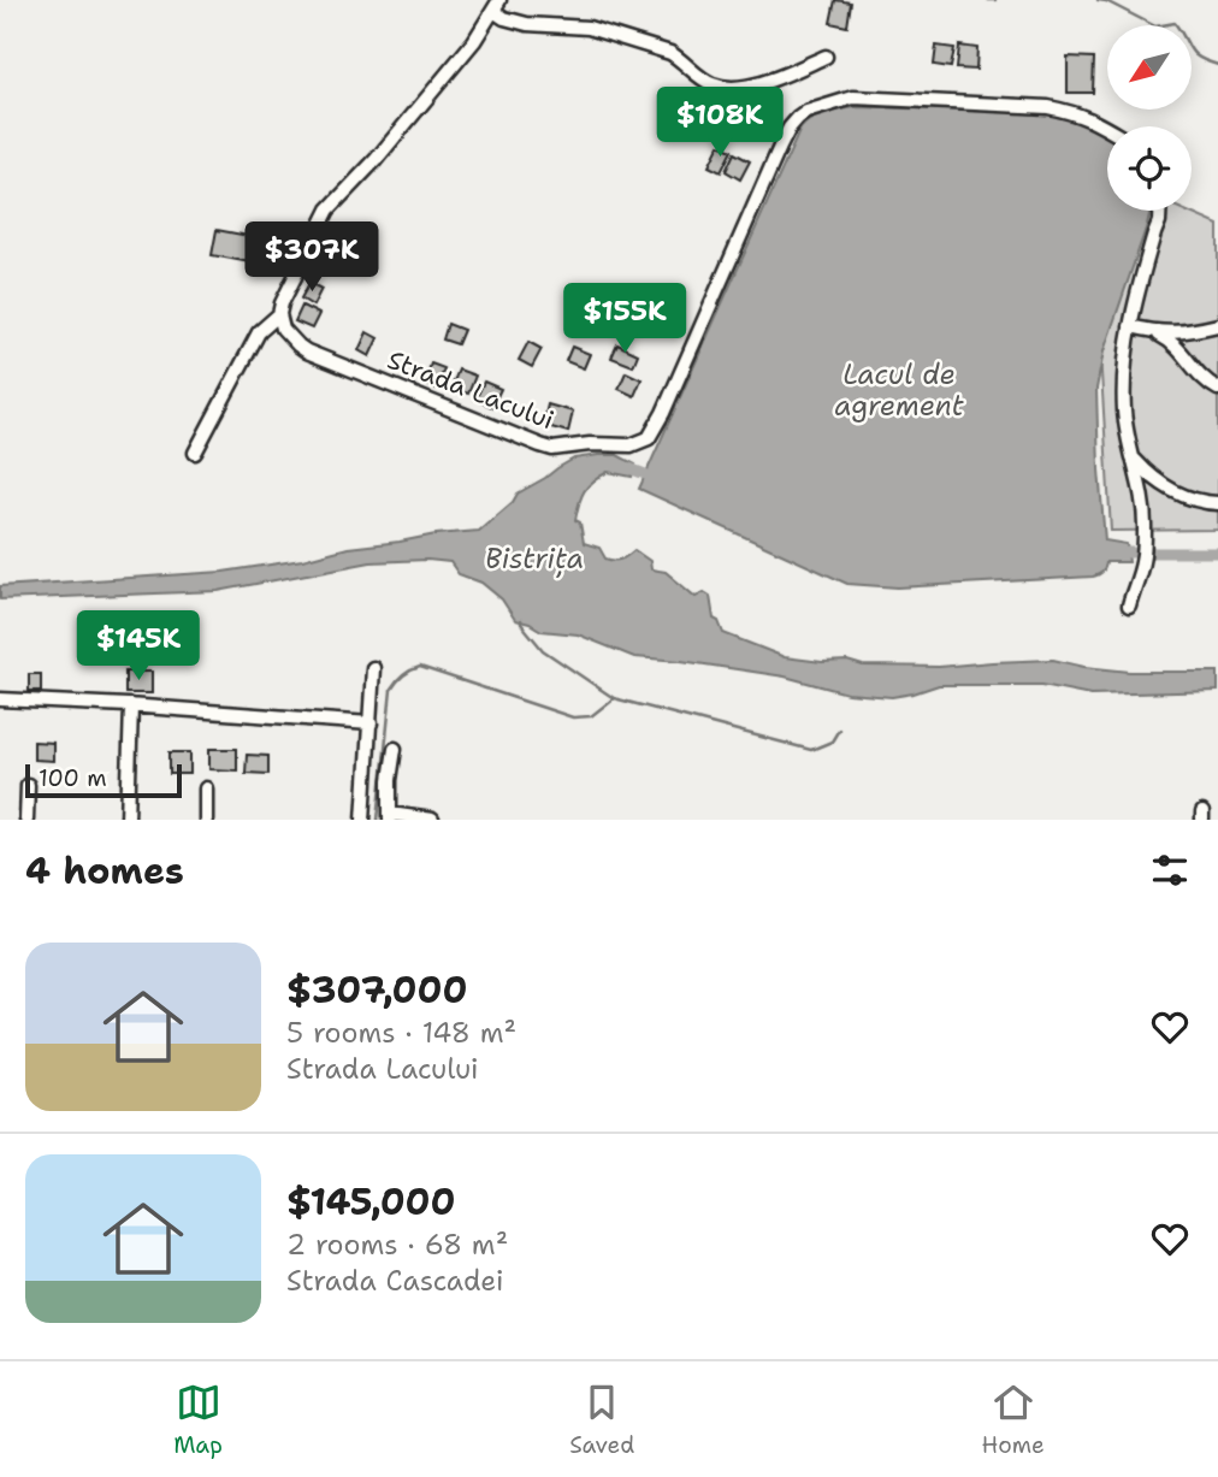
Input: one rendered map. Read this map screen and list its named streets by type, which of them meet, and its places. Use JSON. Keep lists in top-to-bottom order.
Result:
{
  "streets": {
    "street": ["Strada Lacului"]
  },
  "water": ["Lacul de agrement", "Bistrița"],
  "scale_bar": "100 m",
  "north": "bottom left",
  "page": {
    "price": [
      "$108K",
      "$307K",
      "$155K",
      "$145K"
    ],
    "scale": "100 m",
    "heading": "4 homes",
    "list": [
      {
        "name": "$307,000",
        "note": "5 rooms · 148 m² · Strada Lacului"
      },
      {
        "name": "$145,000",
        "note": "2 rooms · 68 m² · Strada Cascadei"
      }
    ],
    "tabs": ["Map", "Saved", "Home"]
  }
}
